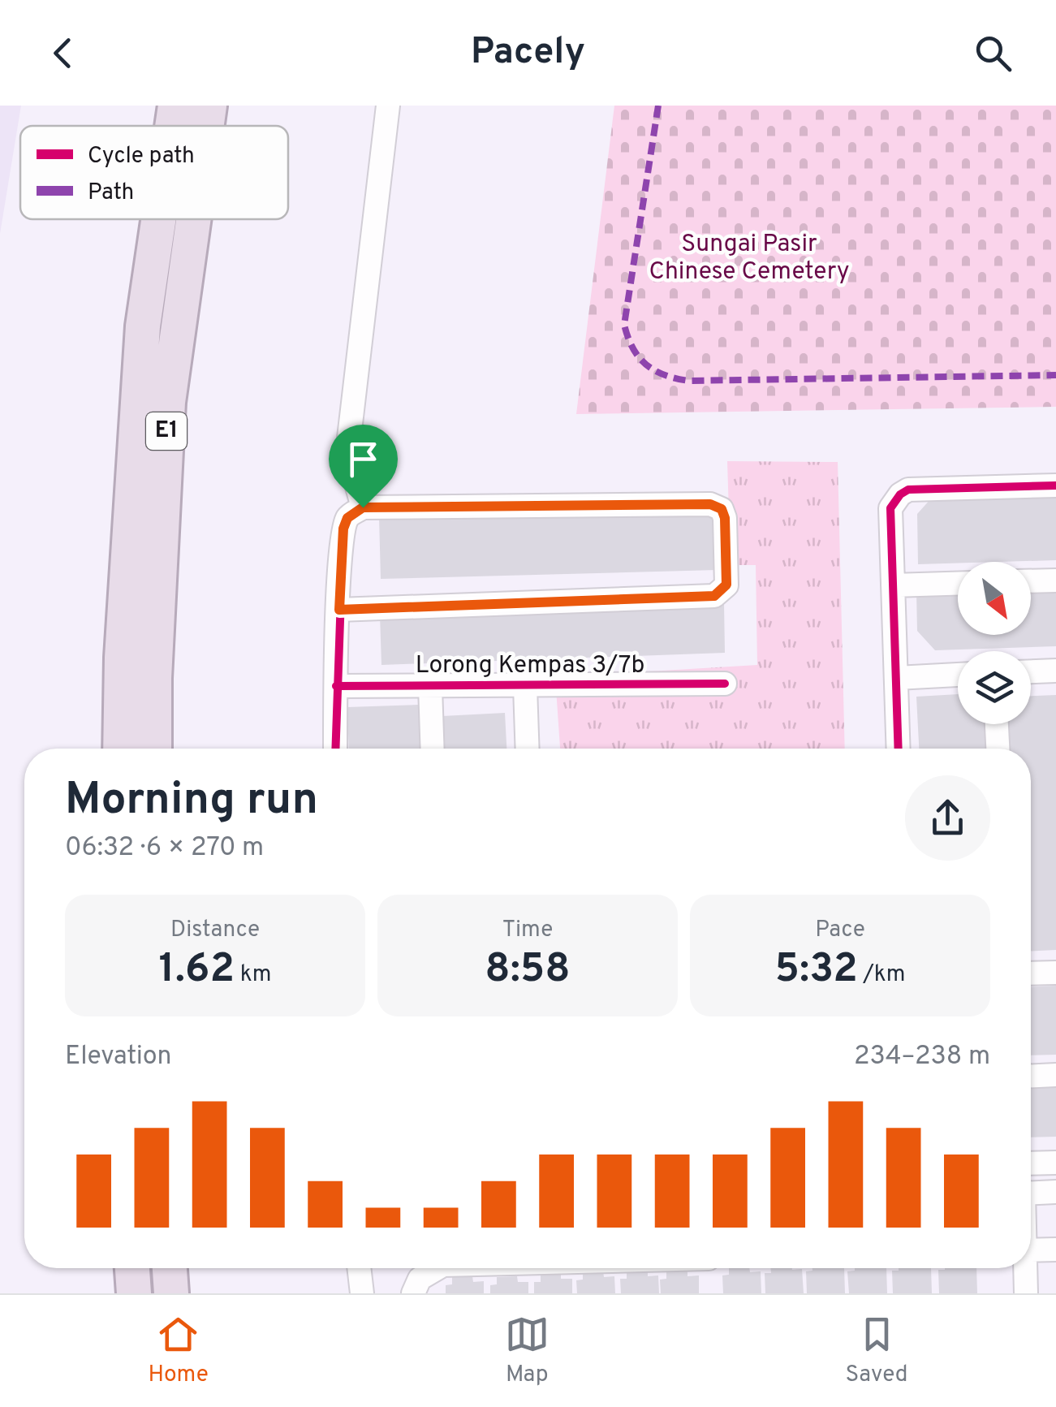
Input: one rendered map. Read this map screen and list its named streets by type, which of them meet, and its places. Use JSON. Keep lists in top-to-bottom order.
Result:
{
  "streets": {
    "highway": ["E1"],
    "street": ["Lorong Kempas 3/7b"]
  },
  "parks": ["Sungai Pasir Chinese Cemetery"],
  "legend": ["Cycle path", "Path"],
  "north": "bottom right",
  "page": {
    "header": "Pacely",
    "heading": ["Morning run", "06:32 · 6 × 270 m"],
    "stats": [
      ["Distance", "1.62 km"],
      ["Time", "8:58"],
      ["Pace", "5:32 /km"]
    ],
    "chart": ["Elevation", "234–238 m"],
    "tabs": ["Home", "Map", "Saved"]
  }
}
